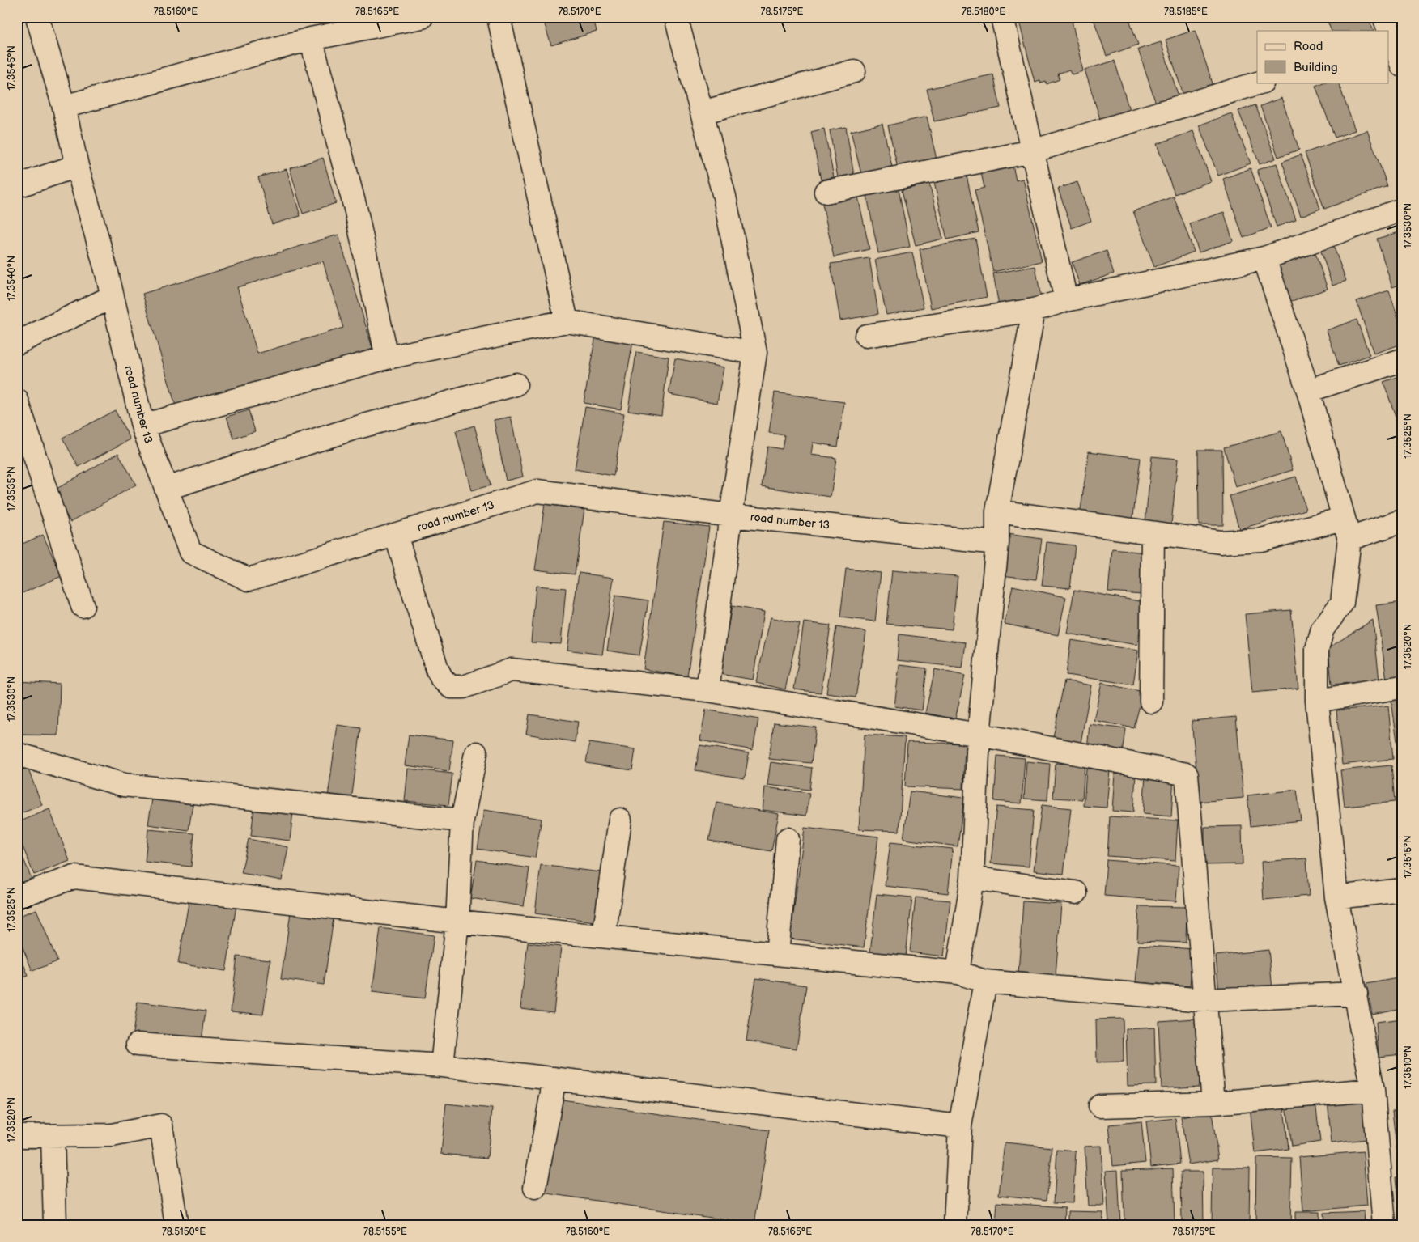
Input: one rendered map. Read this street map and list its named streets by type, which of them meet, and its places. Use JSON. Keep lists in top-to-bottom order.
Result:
{
  "streets": {
    "street": ["road number 13"]
  },
  "legend": ["Road", "Building"],
  "coordinates": [
    "78.5160°E",
    "78.5165°E",
    "78.5170°E",
    "78.5175°E",
    "78.5180°E",
    "78.5185°E",
    "17.3545°N",
    "17.3530°N",
    "17.3540°N",
    "17.3525°N",
    "17.3535°N",
    "17.3520°N",
    "17.3515°N",
    "17.3510°N",
    "78.5150°E",
    "78.5155°E"
  ]
}
